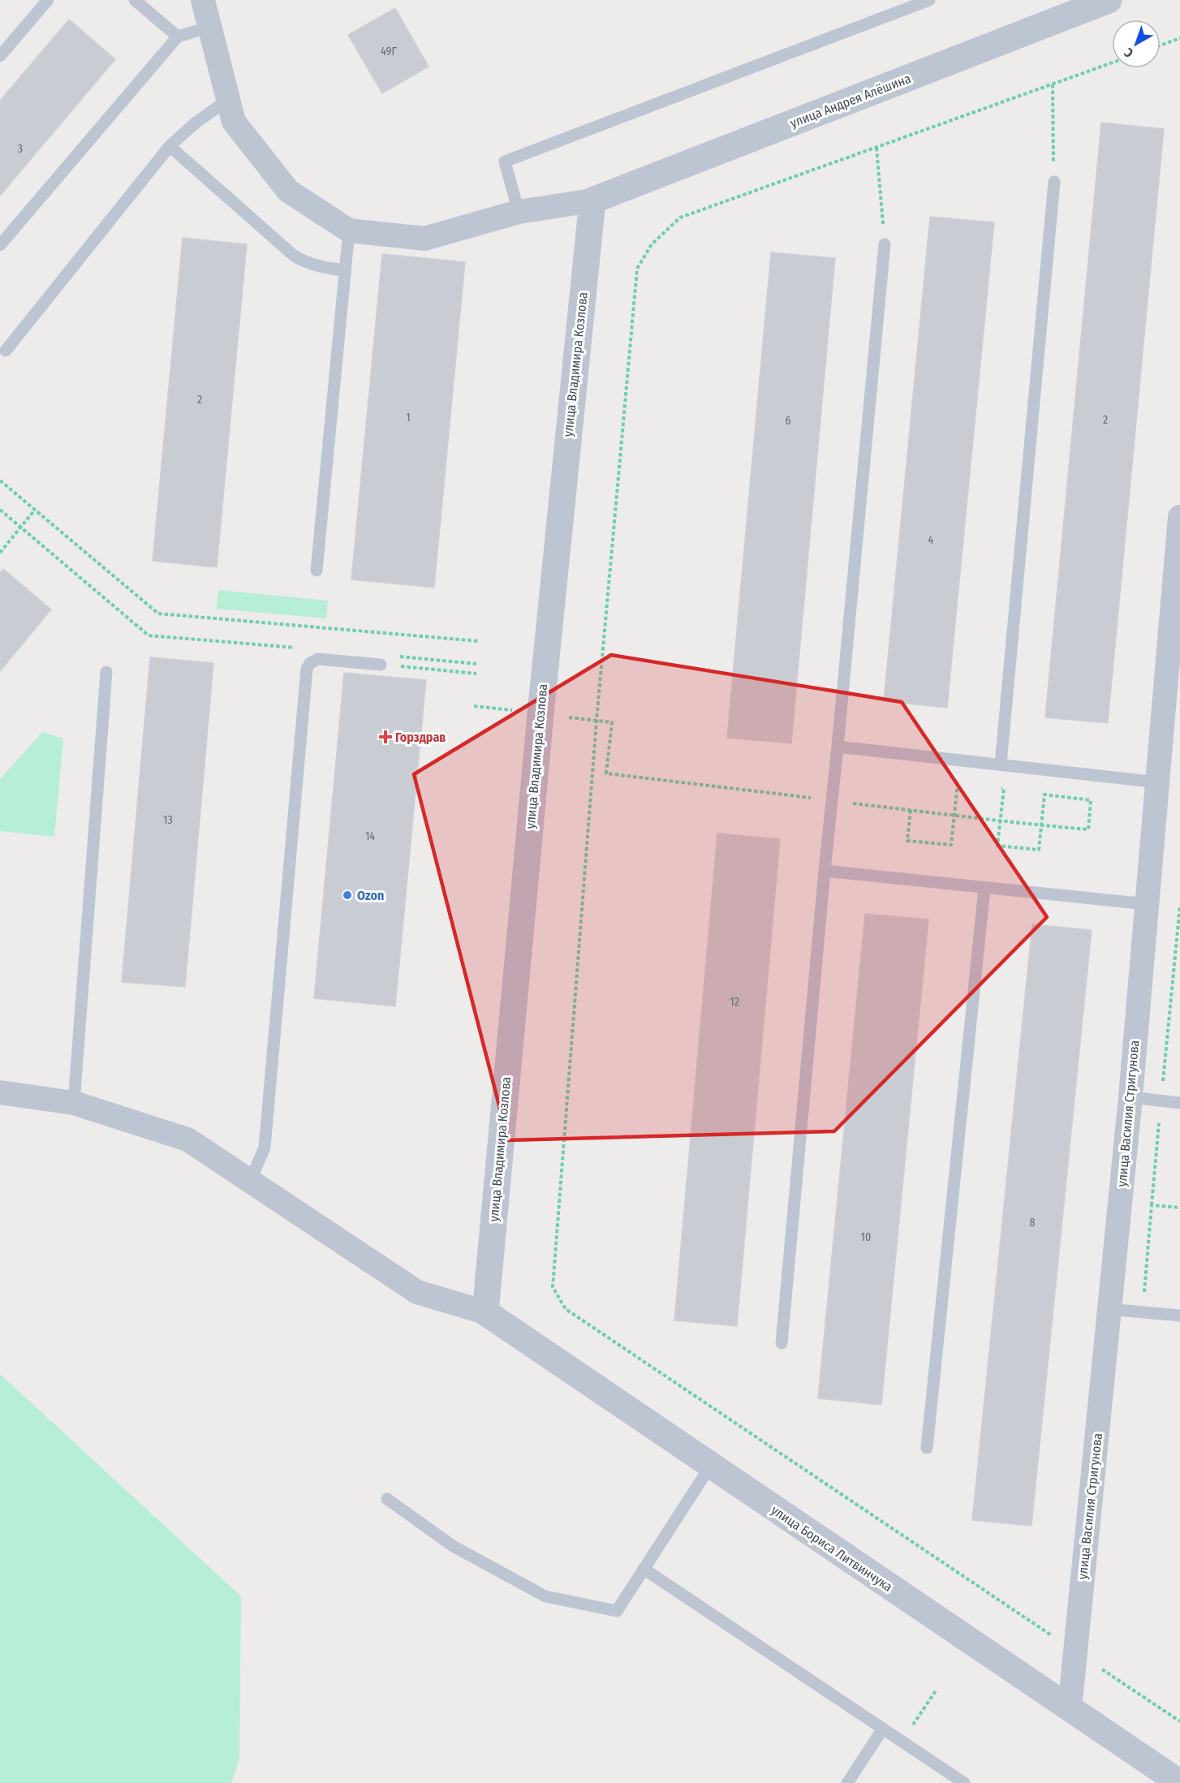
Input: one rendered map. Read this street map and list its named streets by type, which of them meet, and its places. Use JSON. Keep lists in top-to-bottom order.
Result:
{
  "streets": {
    "street": [
      "улица Андрея Алёшина",
      "улица Владимира Козлова",
      "улица Василия Стригунова",
      "улица Бориса Литвинчука"
    ]
  },
  "crossings": [
    ["улица Андрея Алёшина", "улица Владимира Козлова"],
    ["улица Владимира Козлова", "улица Бориса Литвинчука"],
    ["улица Василия Стригунова", "улица Бориса Литвинчука"]
  ],
  "places": {
    "health": ["Горздрав"],
    "other": ["Ozon"]
  },
  "house_numbers": [
    "49Г",
    "3",
    "2",
    "1",
    "2",
    "6",
    "4",
    "13",
    "14",
    "12",
    "8",
    "10"
  ],
  "north": "bottom left"
}
